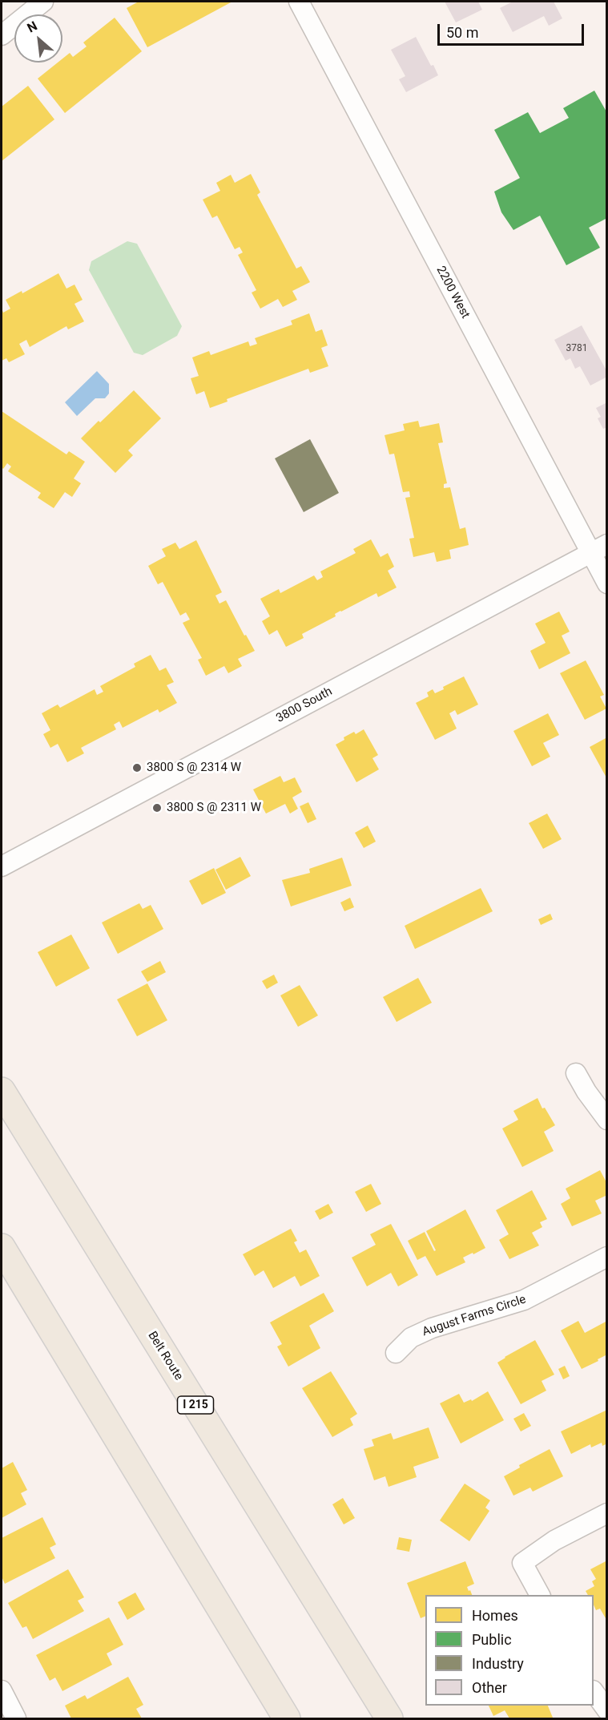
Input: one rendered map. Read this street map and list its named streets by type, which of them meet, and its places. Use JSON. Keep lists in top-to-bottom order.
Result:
{
  "streets": {
    "highway": ["Belt Route", "I 215"],
    "street": ["2200 West", "3800 South", "August Farms Circle"]
  },
  "crossings": [
    ["2200 West", "3800 South"]
  ],
  "places": ["3800 S @ 2314 W", "3800 S @ 2311 W"],
  "house_numbers": ["3781"],
  "legend": [
    "Homes",
    "Public",
    "Industry",
    "Other"
  ],
  "scale_bar": "50 m",
  "north": "top left"
}
